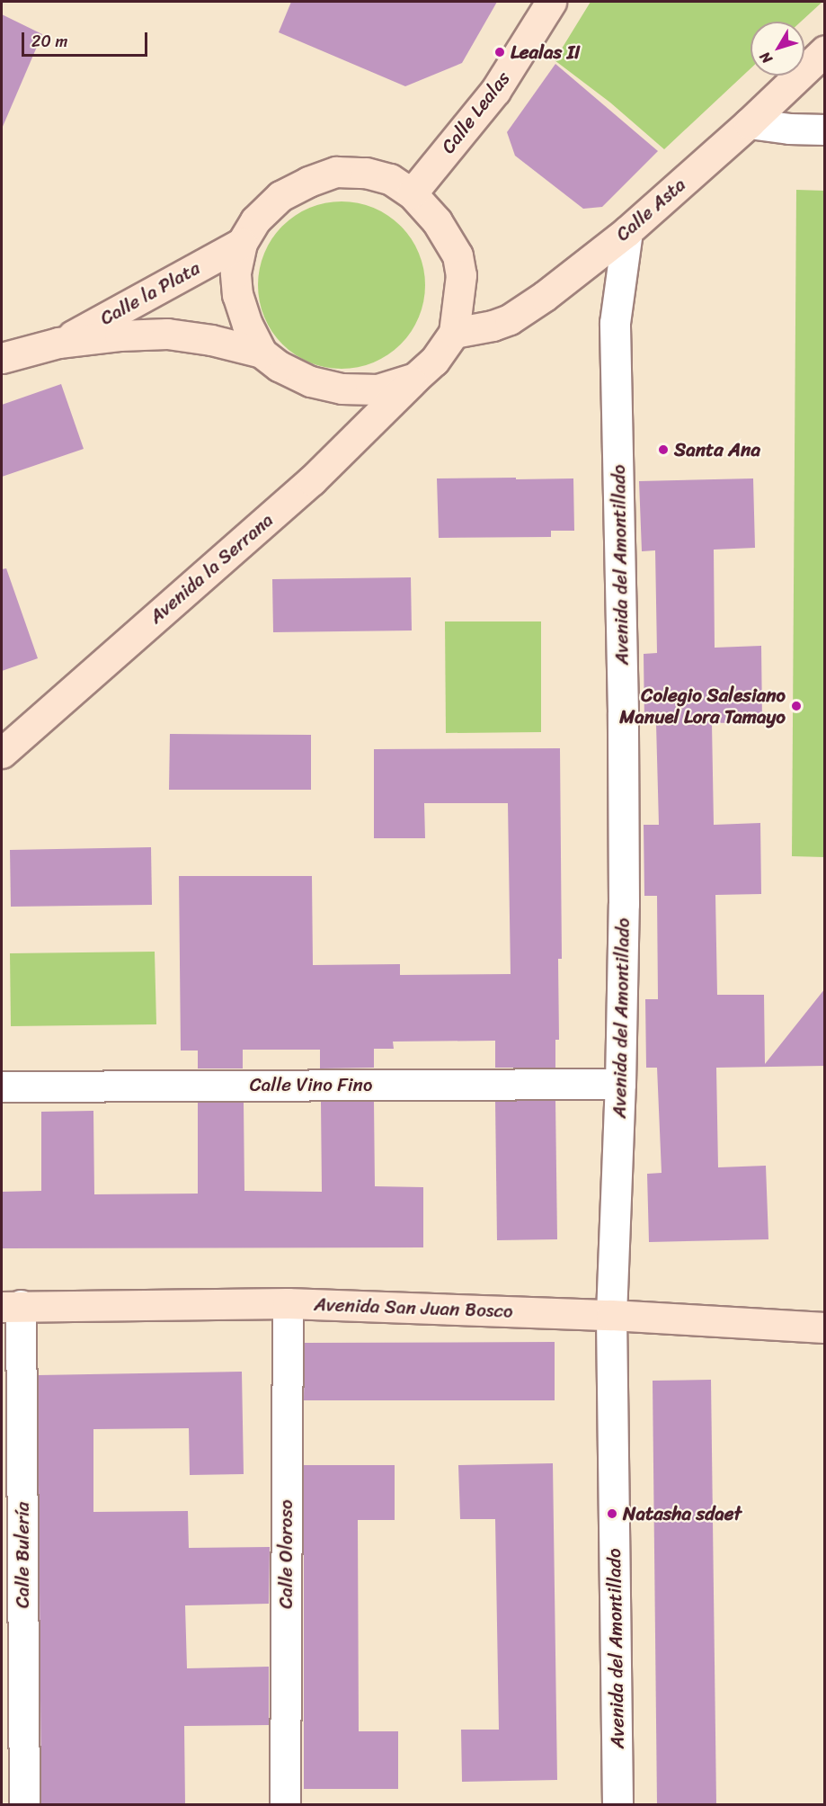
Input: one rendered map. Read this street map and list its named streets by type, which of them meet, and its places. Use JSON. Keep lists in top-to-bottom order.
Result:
{
  "streets": {
    "street": [
      "Calle Lealas",
      "Calle Asta",
      "Calle la Plata",
      "Avenida del Amontillado",
      "Avenida la Serrana",
      "Calle Vino Fino",
      "Avenida San Juan Bosco",
      "Calle Oloroso",
      "Calle Bulería"
    ]
  },
  "crossings": [
    ["Calle Asta", "Avenida del Amontillado"],
    ["Calle Asta", "Avenida la Serrana"],
    ["Avenida del Amontillado", "Calle Vino Fino"],
    ["Avenida del Amontillado", "Avenida San Juan Bosco"],
    ["Avenida San Juan Bosco", "Calle Oloroso"],
    ["Avenida San Juan Bosco", "Calle Bulería"]
  ],
  "places": [
    "Lealas II",
    "Santa Ana",
    "Colegio Salesiano Manuel Lora Tamayo",
    "Natasha sdaet"
  ],
  "scale_bar": "20 m",
  "north": "bottom left"
}
